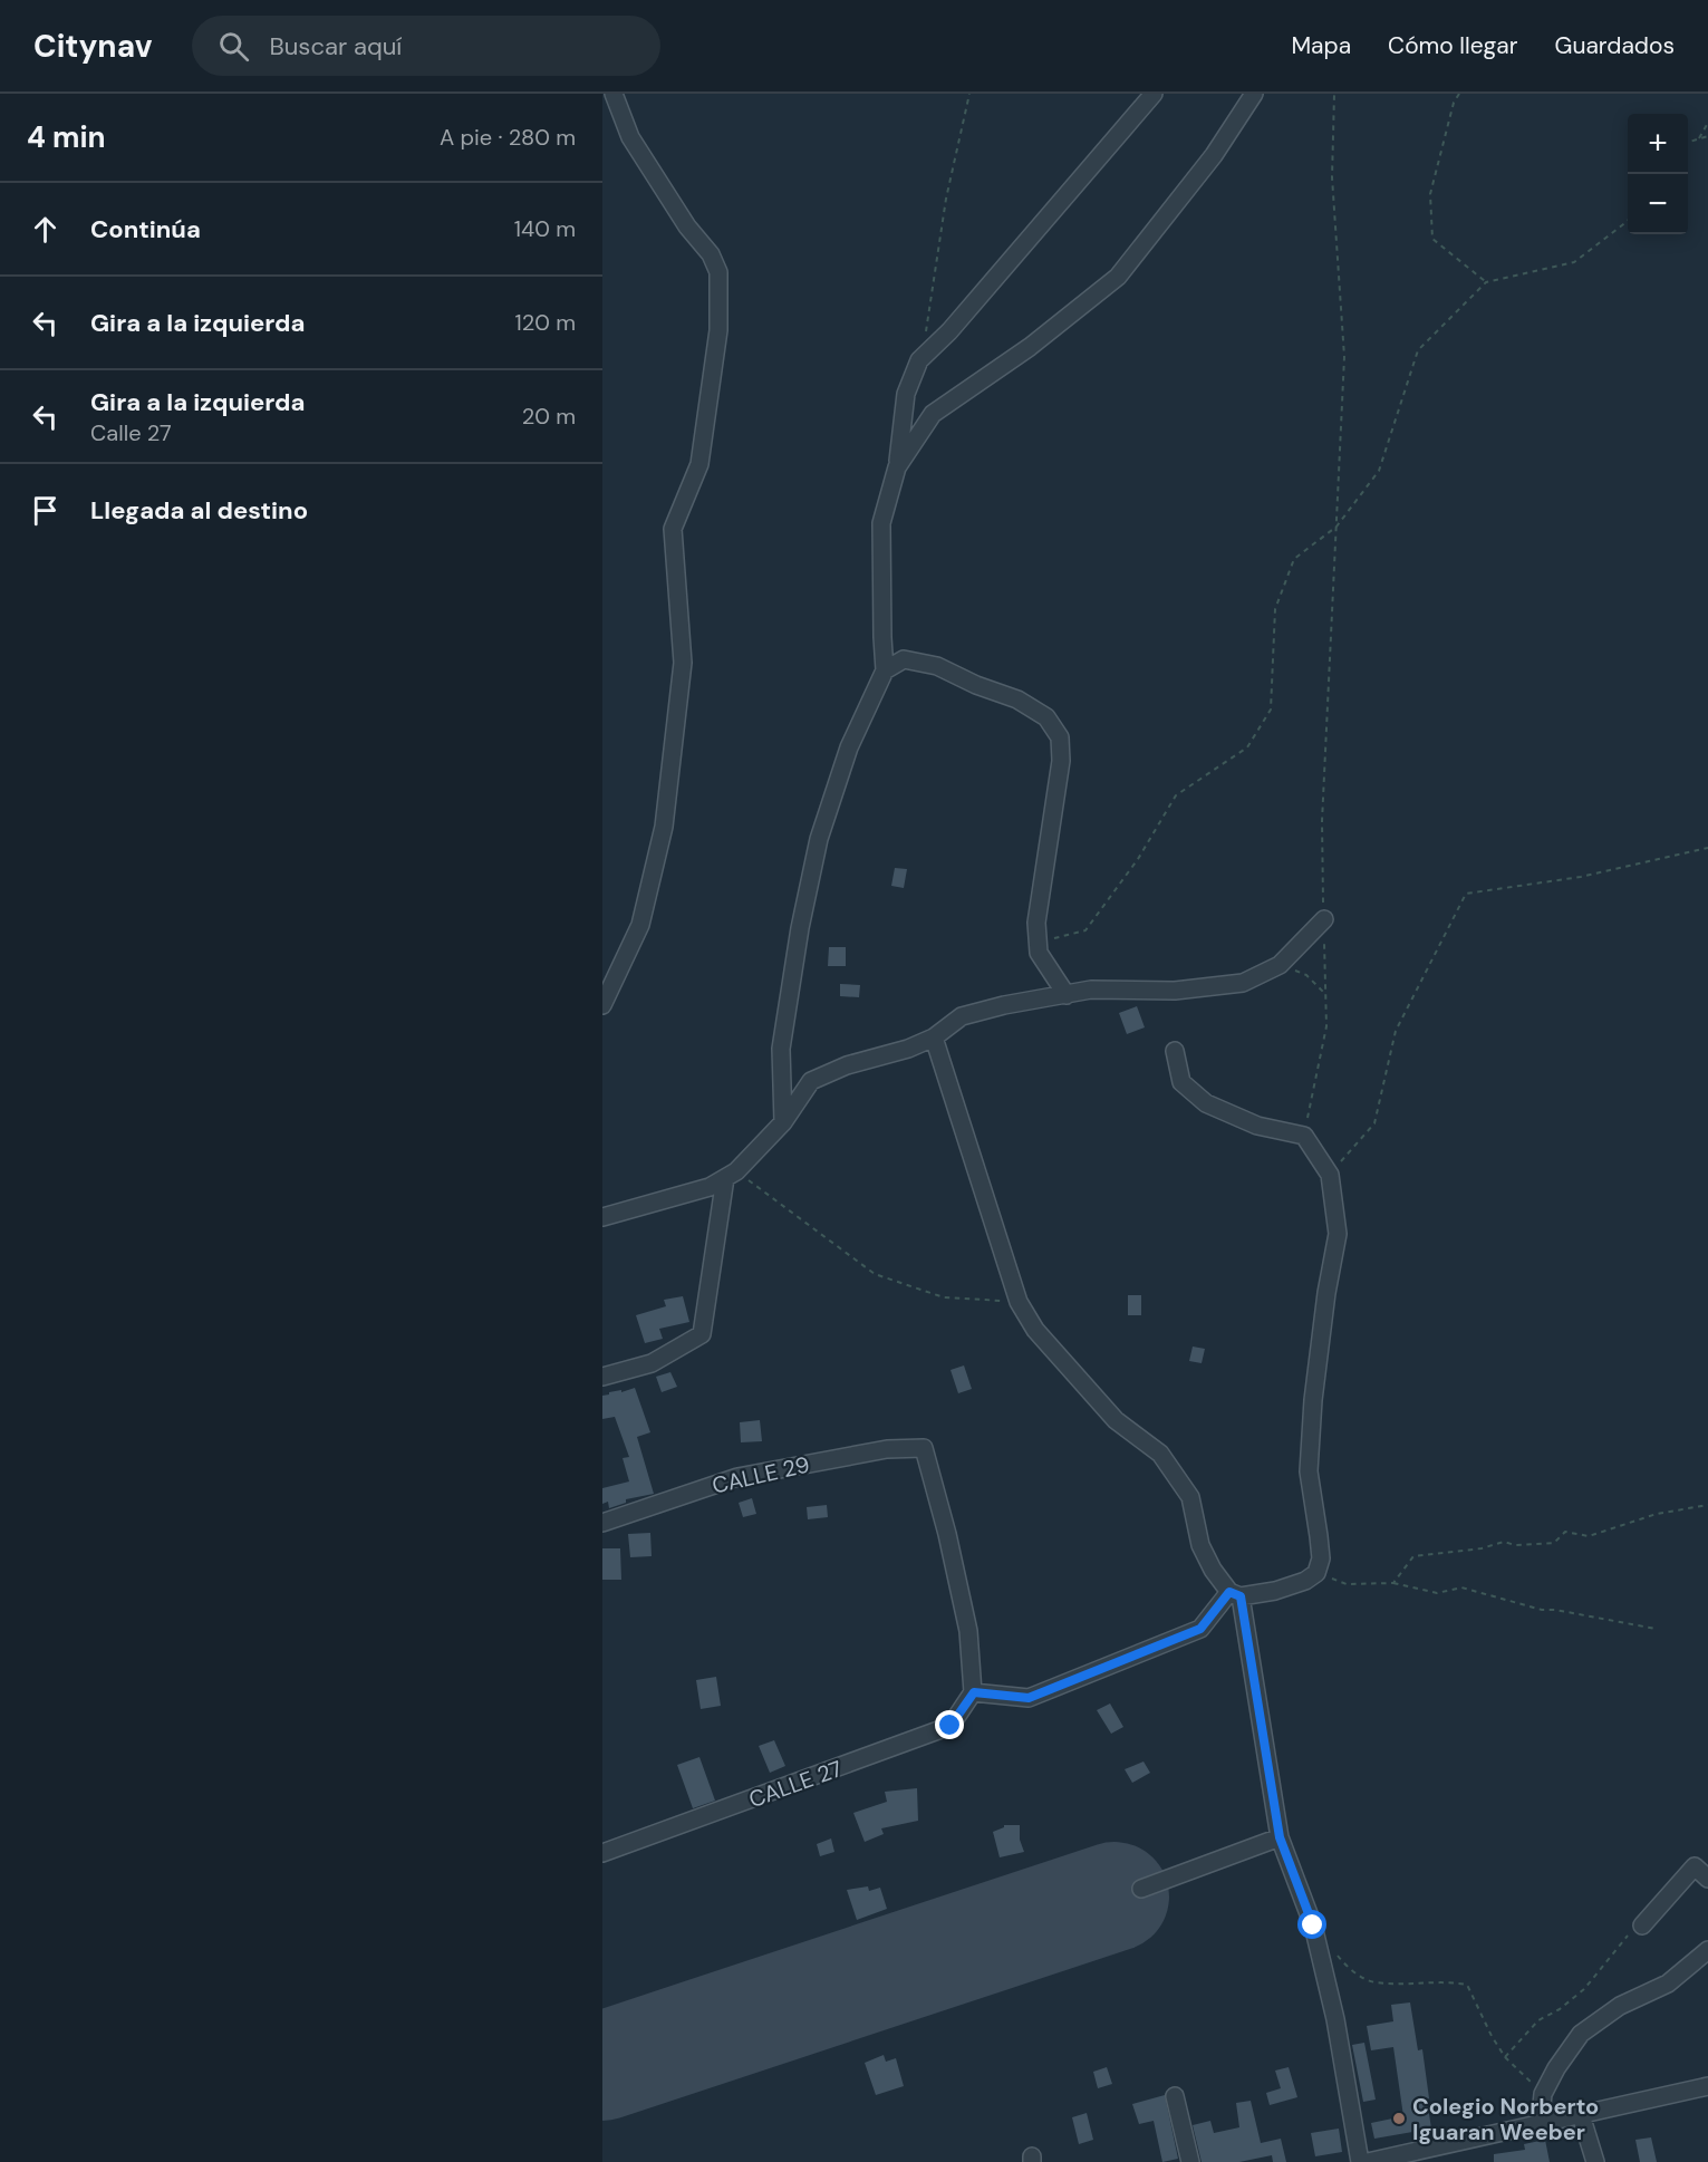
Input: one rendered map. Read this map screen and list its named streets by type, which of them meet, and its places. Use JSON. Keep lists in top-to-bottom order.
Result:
{
  "streets": {
    "street": ["CALLE 29", "CALLE 27"]
  },
  "crossings": [
    ["CALLE 29", "CALLE 27"]
  ],
  "places": ["Colegio Norberto Iguaran Weeber"],
  "page": {
    "header": "Citynav",
    "search": "Buscar aquí",
    "nav": ["Mapa", "Cómo llegar", "Guardados"],
    "heading": ["4 min", "A pie · 280 m"],
    "map_buttons": ["+", "−"],
    "list": [
      ["Continúa", "140 m"],
      ["Gira a la izquierda", "120 m"],
      ["Gira a la izquierda", "Calle 27", "20 m"],
      "Llegada al destino"
    ]
  }
}
